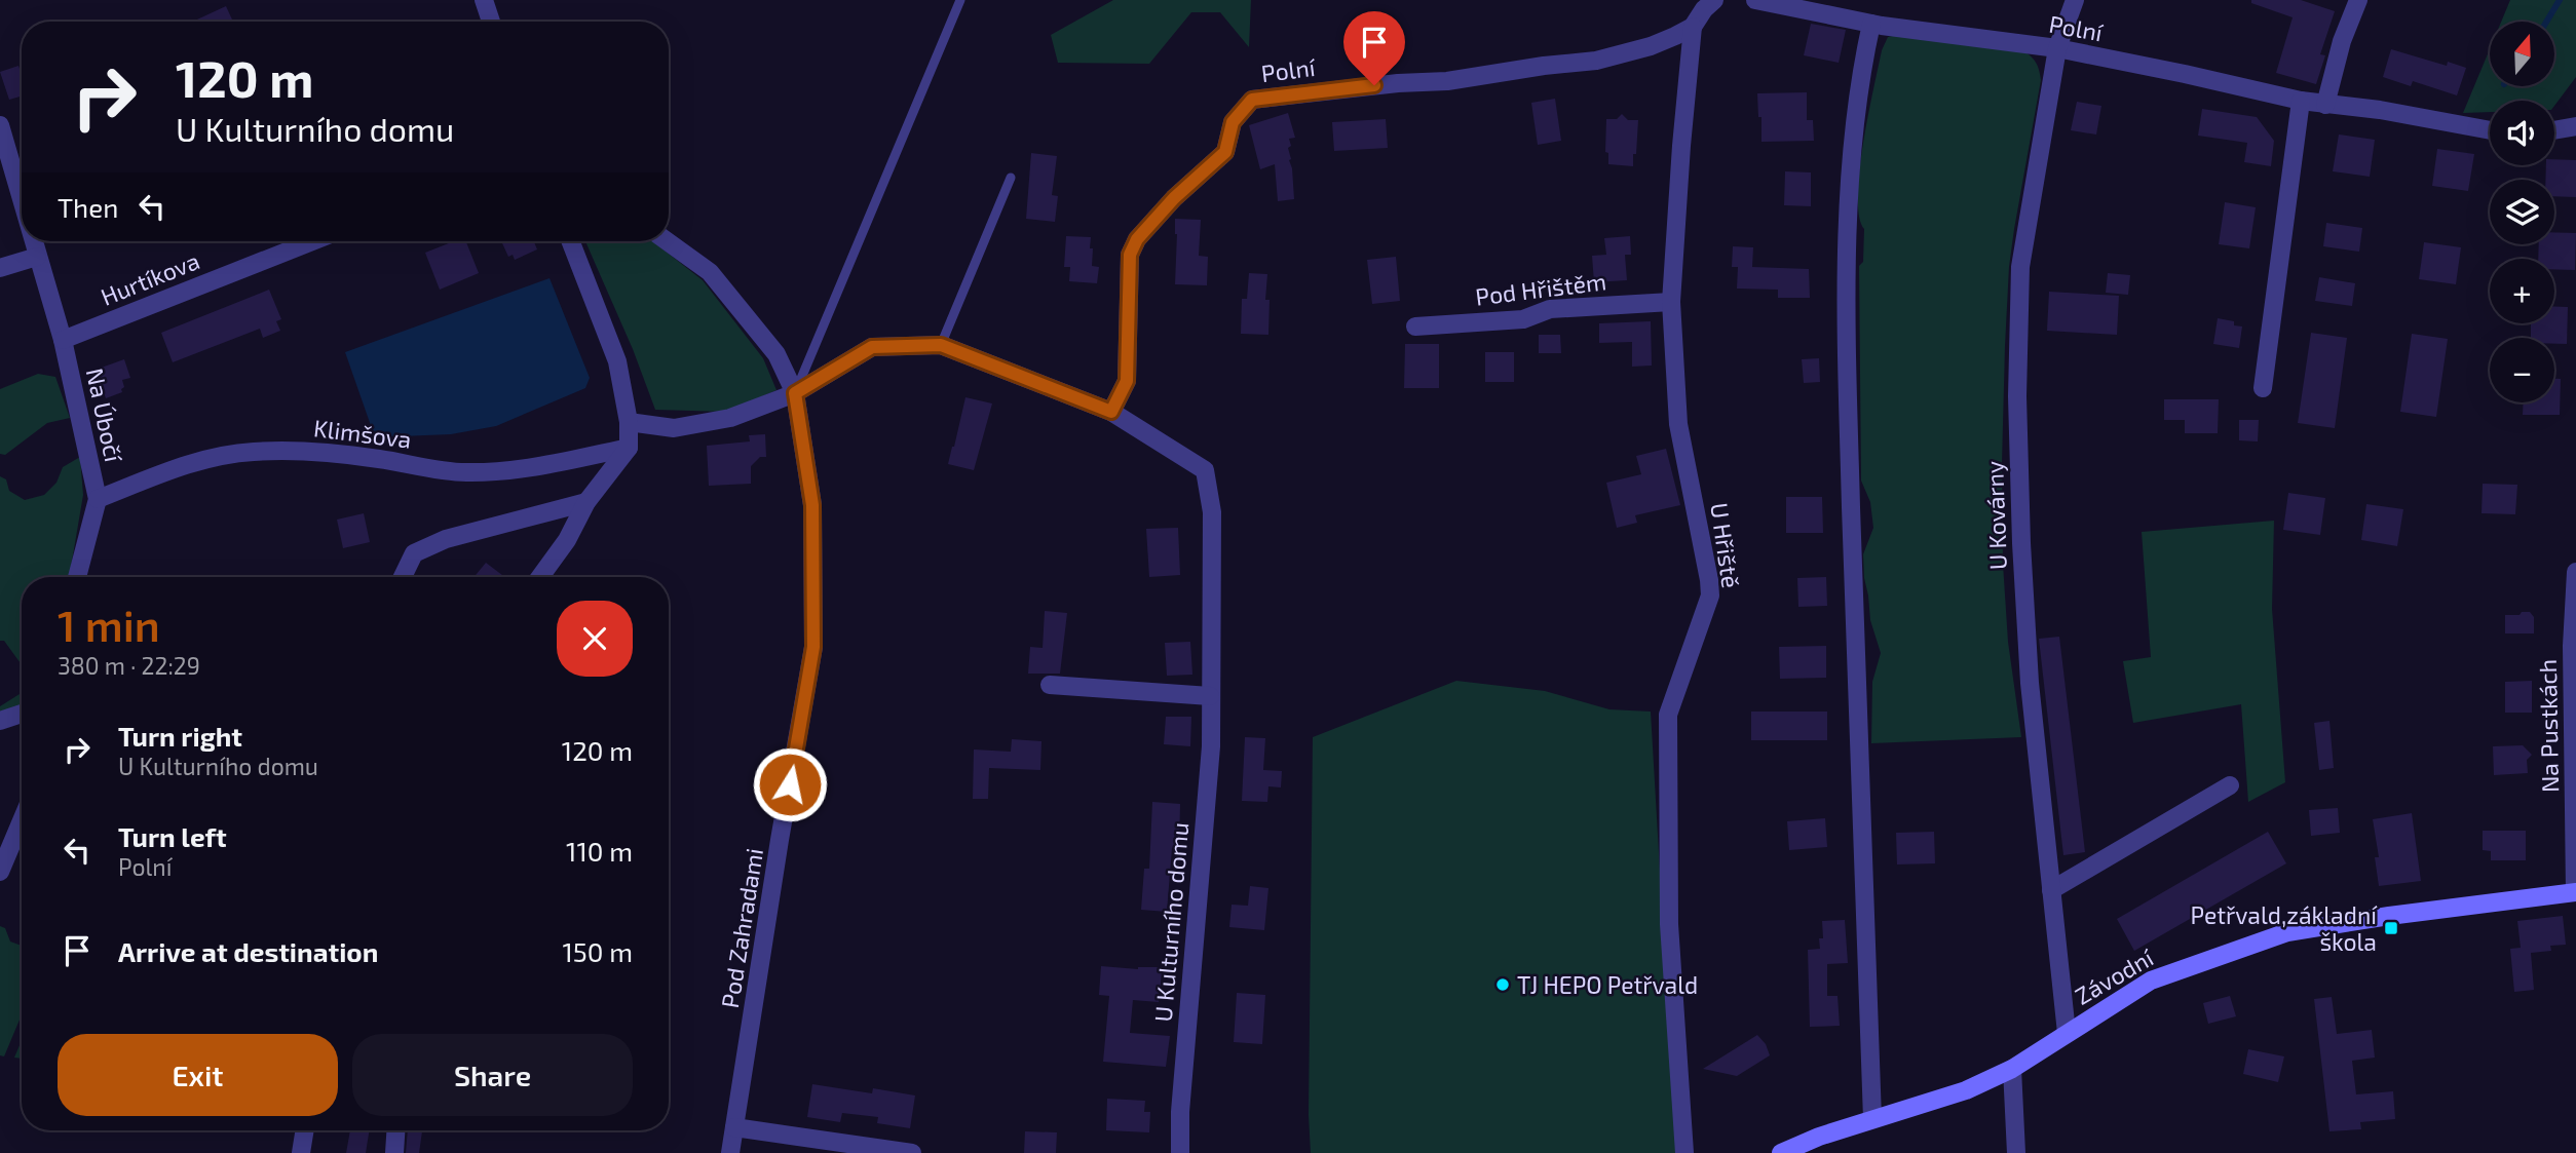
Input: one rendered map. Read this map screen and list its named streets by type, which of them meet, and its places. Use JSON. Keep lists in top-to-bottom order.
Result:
{
  "streets": {
    "street": [
      "Polní",
      "Hurtíkova",
      "Pod Hřištěm",
      "Na Úbočí",
      "Klimšova",
      "U Kovárny",
      "U Hřiště",
      "Na Pustkách",
      "U Kulturního domu",
      "Pod Zahradami",
      "Závodní"
    ]
  },
  "crossings": [
    ["Polní", "U Kovárny"],
    ["Polní", "U Hřiště"],
    ["Polní", "U Kulturního domu"],
    ["Hurtíkova", "Na Úbočí"],
    ["Pod Hřištěm", "U Hřiště"],
    ["Na Úbočí", "Klimšova"],
    ["U Kovárny", "Závodní"],
    ["Na Pustkách", "Závodní"],
    ["U Kulturního domu", "Pod Zahradami"]
  ],
  "places": {
    "transit": ["Petřvald,základní škola"],
    "other": ["TJ HEPO Petřvald"]
  },
  "north": "top",
  "page": {
    "map_buttons": ["+", "−"],
    "turn": ["120 m", "U Kulturního domu"],
    "then": "Then",
    "heading": ["1 min", "380 m · 22:29"],
    "list": [
      {
        "name": "Turn right",
        "note": "U Kulturního domu",
        "value": "120 m"
      },
      {
        "name": "Turn left",
        "note": "Polní",
        "value": "110 m"
      },
      {
        "name": "Arrive at destination",
        "value": "150 m"
      }
    ],
    "buttons": ["Exit", "Share"]
  }
}
